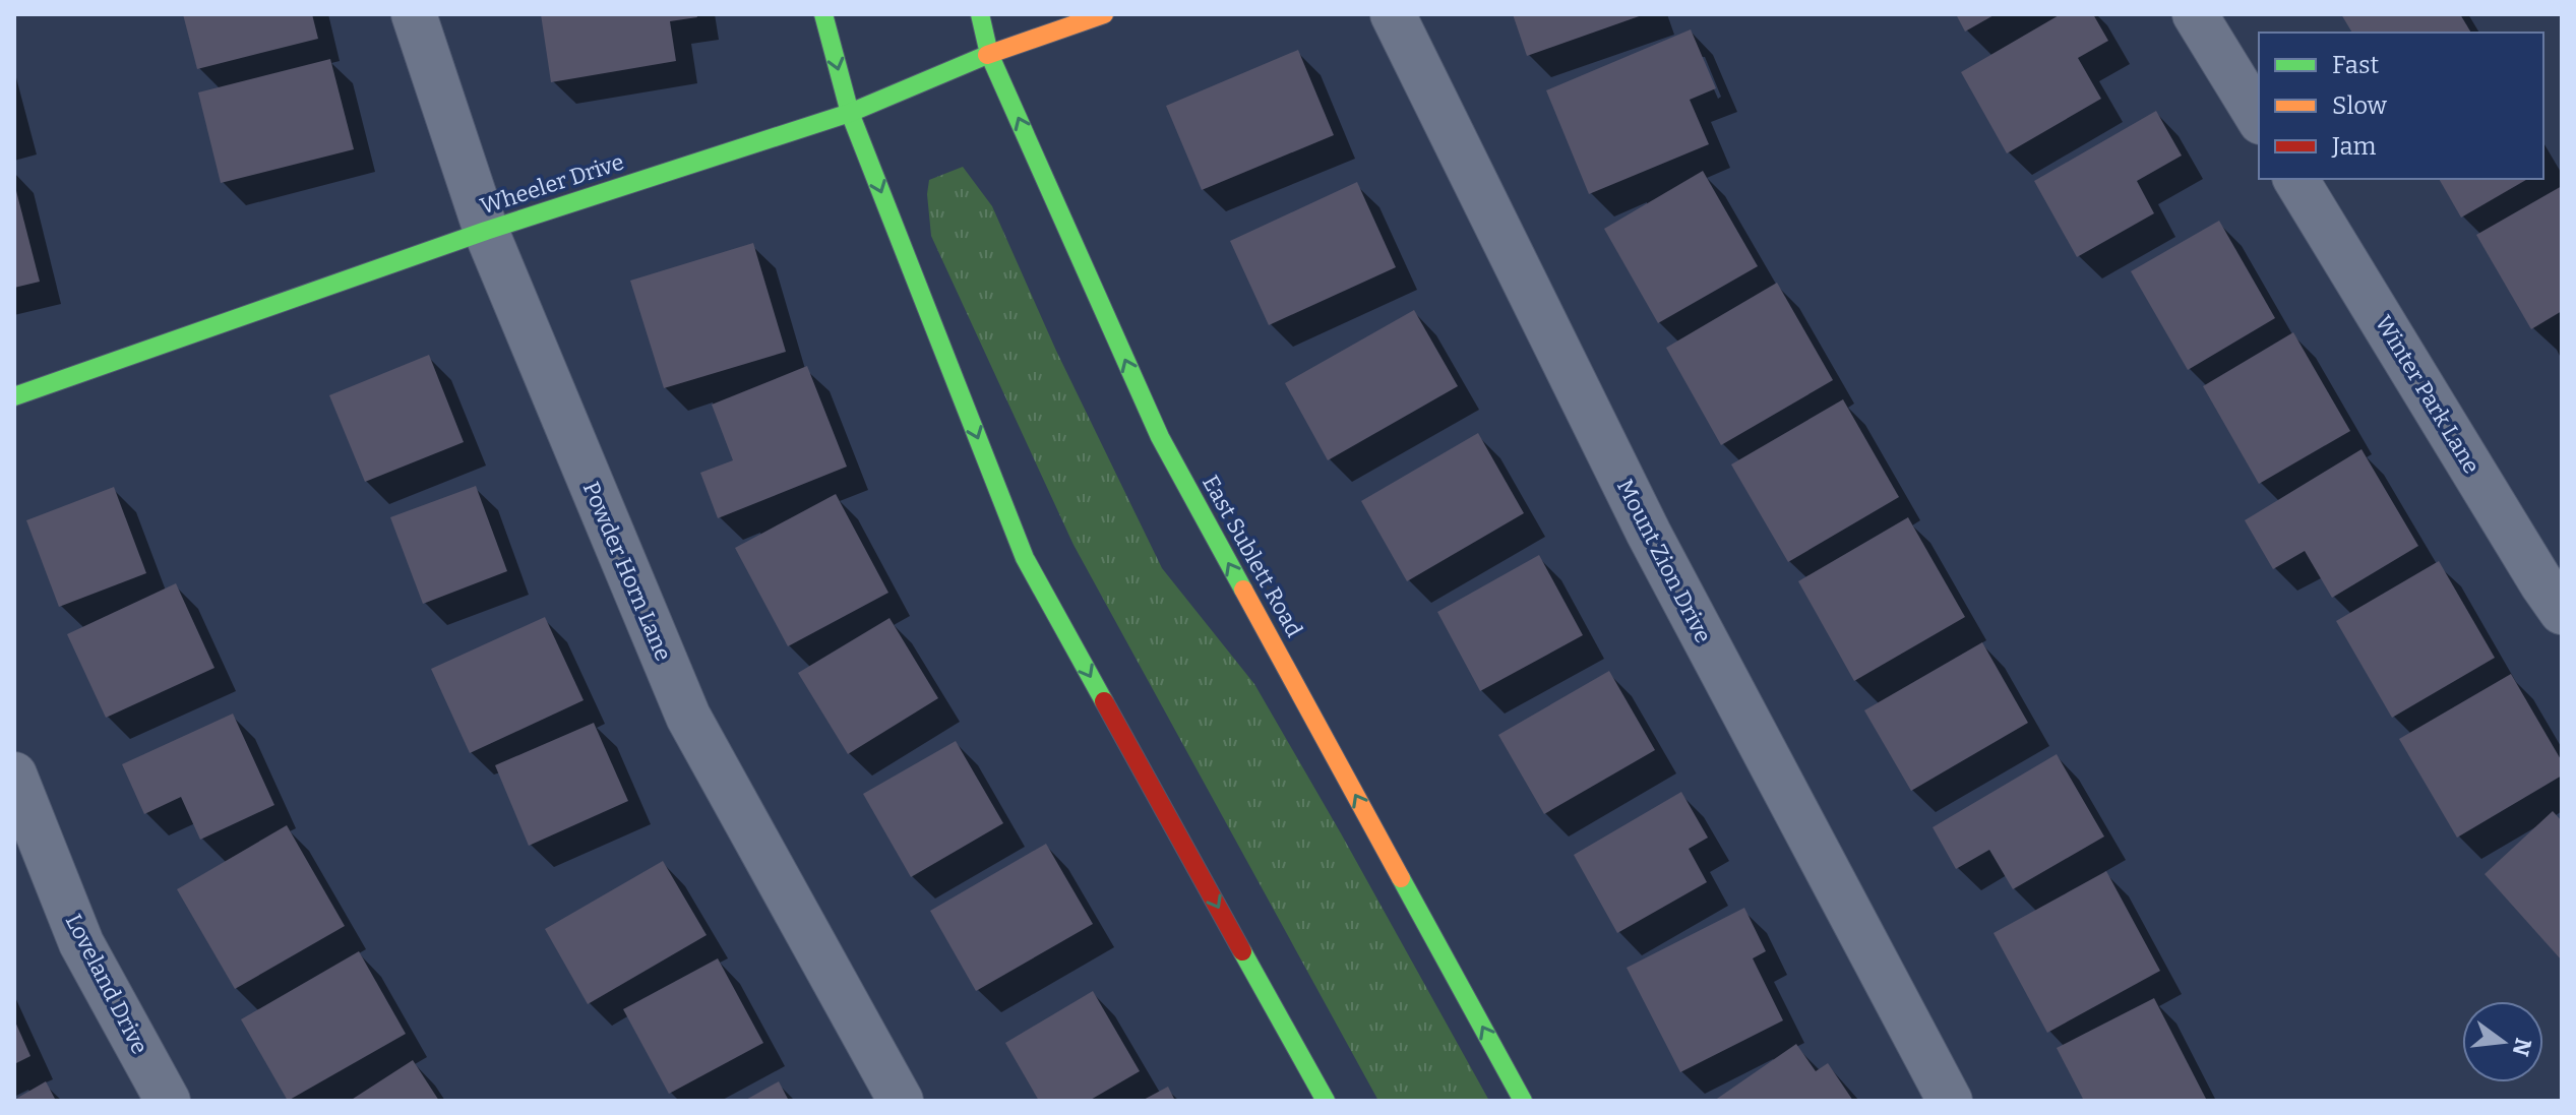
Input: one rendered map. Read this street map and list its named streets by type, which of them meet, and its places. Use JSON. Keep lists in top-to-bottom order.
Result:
{
  "streets": {
    "main road": ["Wheeler Drive", "East Sublett Road"],
    "street": [
      "Winter Park Lane",
      "Mount Zion Drive",
      "Powder Horn Lane",
      "Loveland Drive"
    ]
  },
  "crossings": [
    ["Wheeler Drive", "East Sublett Road"],
    ["Wheeler Drive", "Powder Horn Lane"]
  ],
  "one_way": ["East Sublett Road"],
  "legend": ["Fast", "Slow", "Jam"],
  "north": "right"
}
